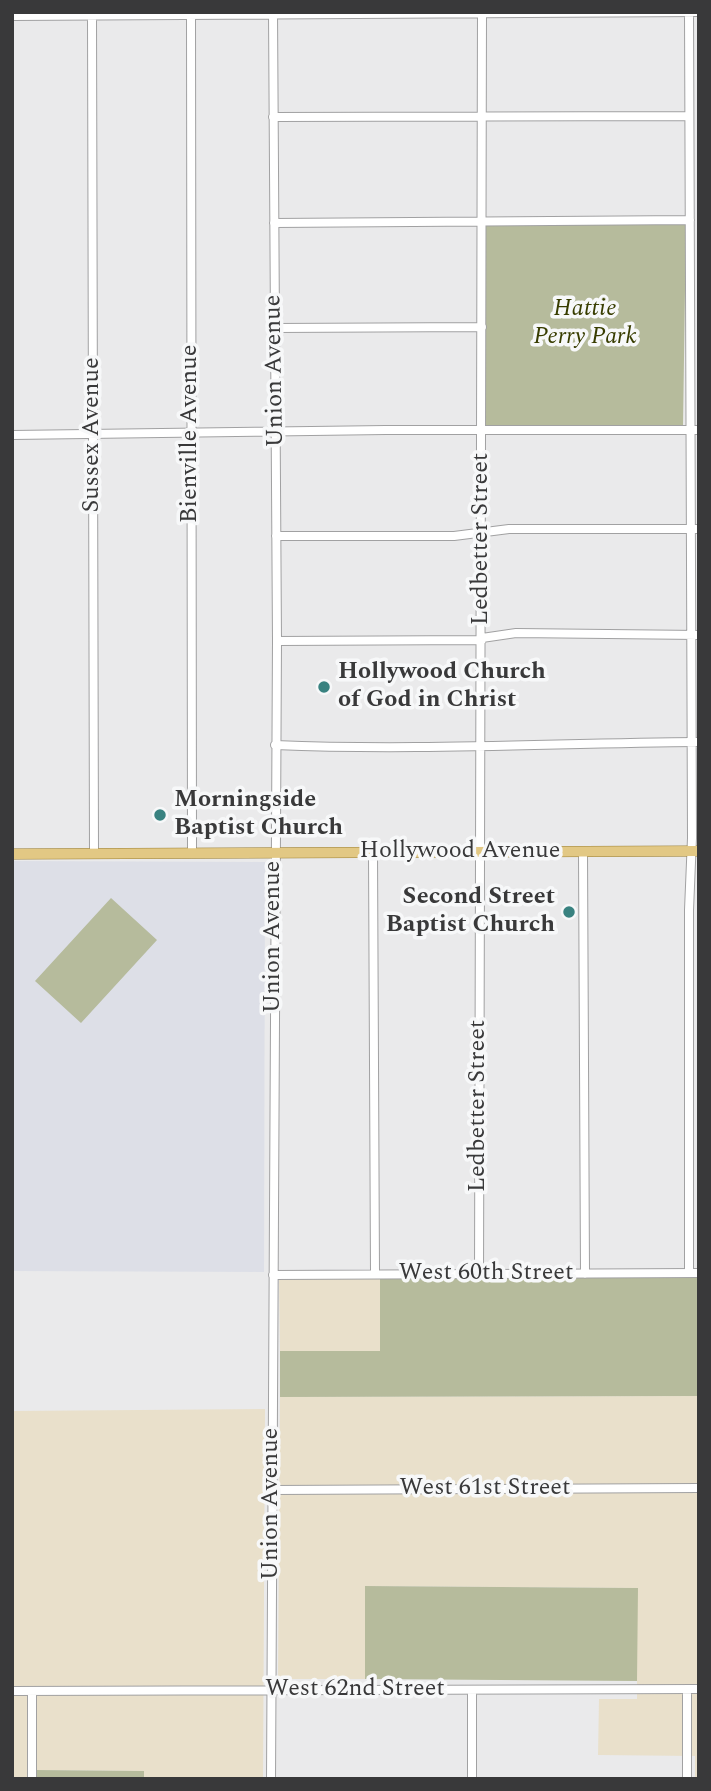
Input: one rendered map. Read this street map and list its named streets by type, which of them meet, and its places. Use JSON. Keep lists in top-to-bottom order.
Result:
{
  "streets": {
    "main road": ["Hollywood Avenue"],
    "street": [
      "Union Avenue",
      "Bienville Avenue",
      "Sussex Avenue",
      "Ledbetter Street",
      "West 60th Street",
      "West 61st Street",
      "West 62nd Street"
    ]
  },
  "crossings": [
    ["Union Avenue", "Hollywood Avenue"],
    ["Union Avenue", "West 60th Street"],
    ["Union Avenue", "West 61st Street"],
    ["Union Avenue", "West 62nd Street"],
    ["Bienville Avenue", "Hollywood Avenue"],
    ["Sussex Avenue", "Hollywood Avenue"],
    ["Ledbetter Street", "Hollywood Avenue"],
    ["Ledbetter Street", "West 60th Street"]
  ],
  "parks": ["Hattie Perry Park"],
  "places": ["Hollywood Church of God in Christ", "Morningside Baptist Church", "Second Street Baptist Church"]
}
